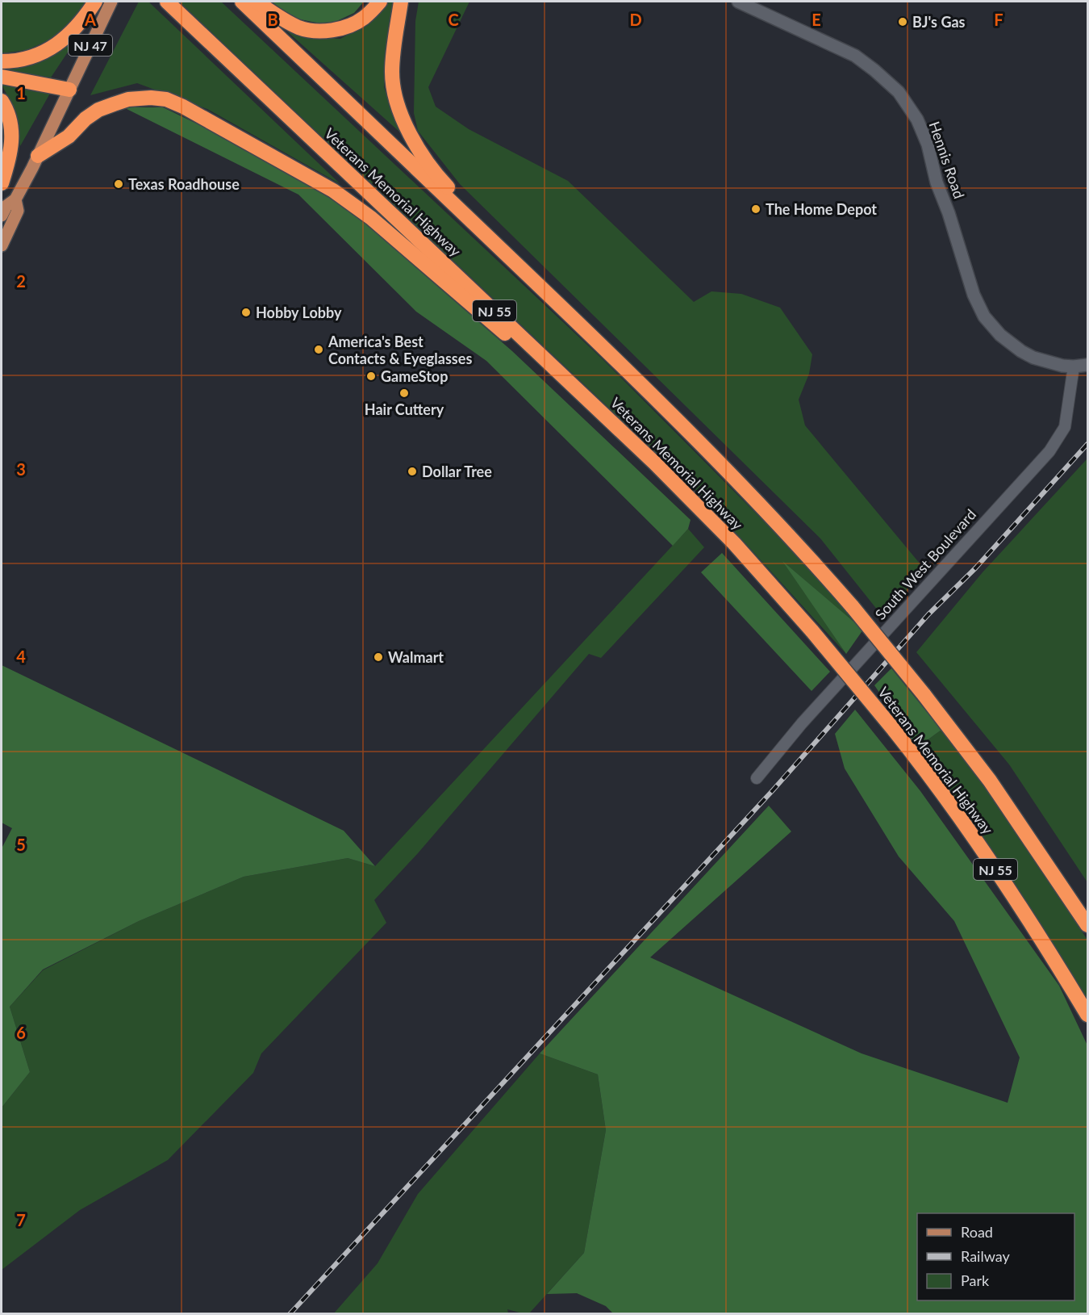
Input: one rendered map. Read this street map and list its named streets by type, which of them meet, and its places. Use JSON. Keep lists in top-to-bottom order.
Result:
{
  "streets": {
    "highway": ["Veterans Memorial Highway", "NJ 55"],
    "main road": ["NJ 47"],
    "street": ["Hennis Road", "South West Boulevard"]
  },
  "crossings": [
    ["Hennis Road", "South West Boulevard"]
  ],
  "places": [
    "BJ's Gas",
    "Texas Roadhouse",
    "The Home Depot",
    "Hobby Lobby",
    "America's Best Contacts & Eyeglasses",
    "GameStop",
    "Hair Cuttery",
    "Dollar Tree",
    "Walmart"
  ],
  "legend": ["Road", "Railway", "Park"],
  "grid": {
    "columns": [
      "A",
      "B",
      "C",
      "D",
      "E",
      "F"
    ],
    "rows": [
      "1",
      "2",
      "3",
      "4",
      "5",
      "6",
      "7"
    ]
  }
}
